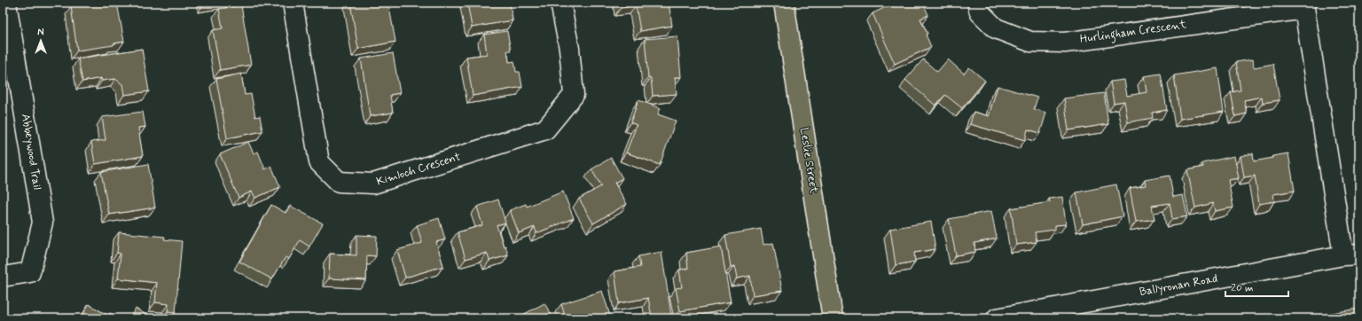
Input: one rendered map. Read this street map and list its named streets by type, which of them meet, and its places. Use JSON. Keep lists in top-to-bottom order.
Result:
{
  "streets": {
    "main road": ["Leslie Street"],
    "street": [
      "Hurlingham Crescent",
      "Abbeywood Trail",
      "Kimloch Crescent",
      "Ballyronan Road"
    ]
  },
  "crossings": [
    ["Hurlingham Crescent", "Ballyronan Road"]
  ],
  "scale_bar": "20 m",
  "north": "top"
}
